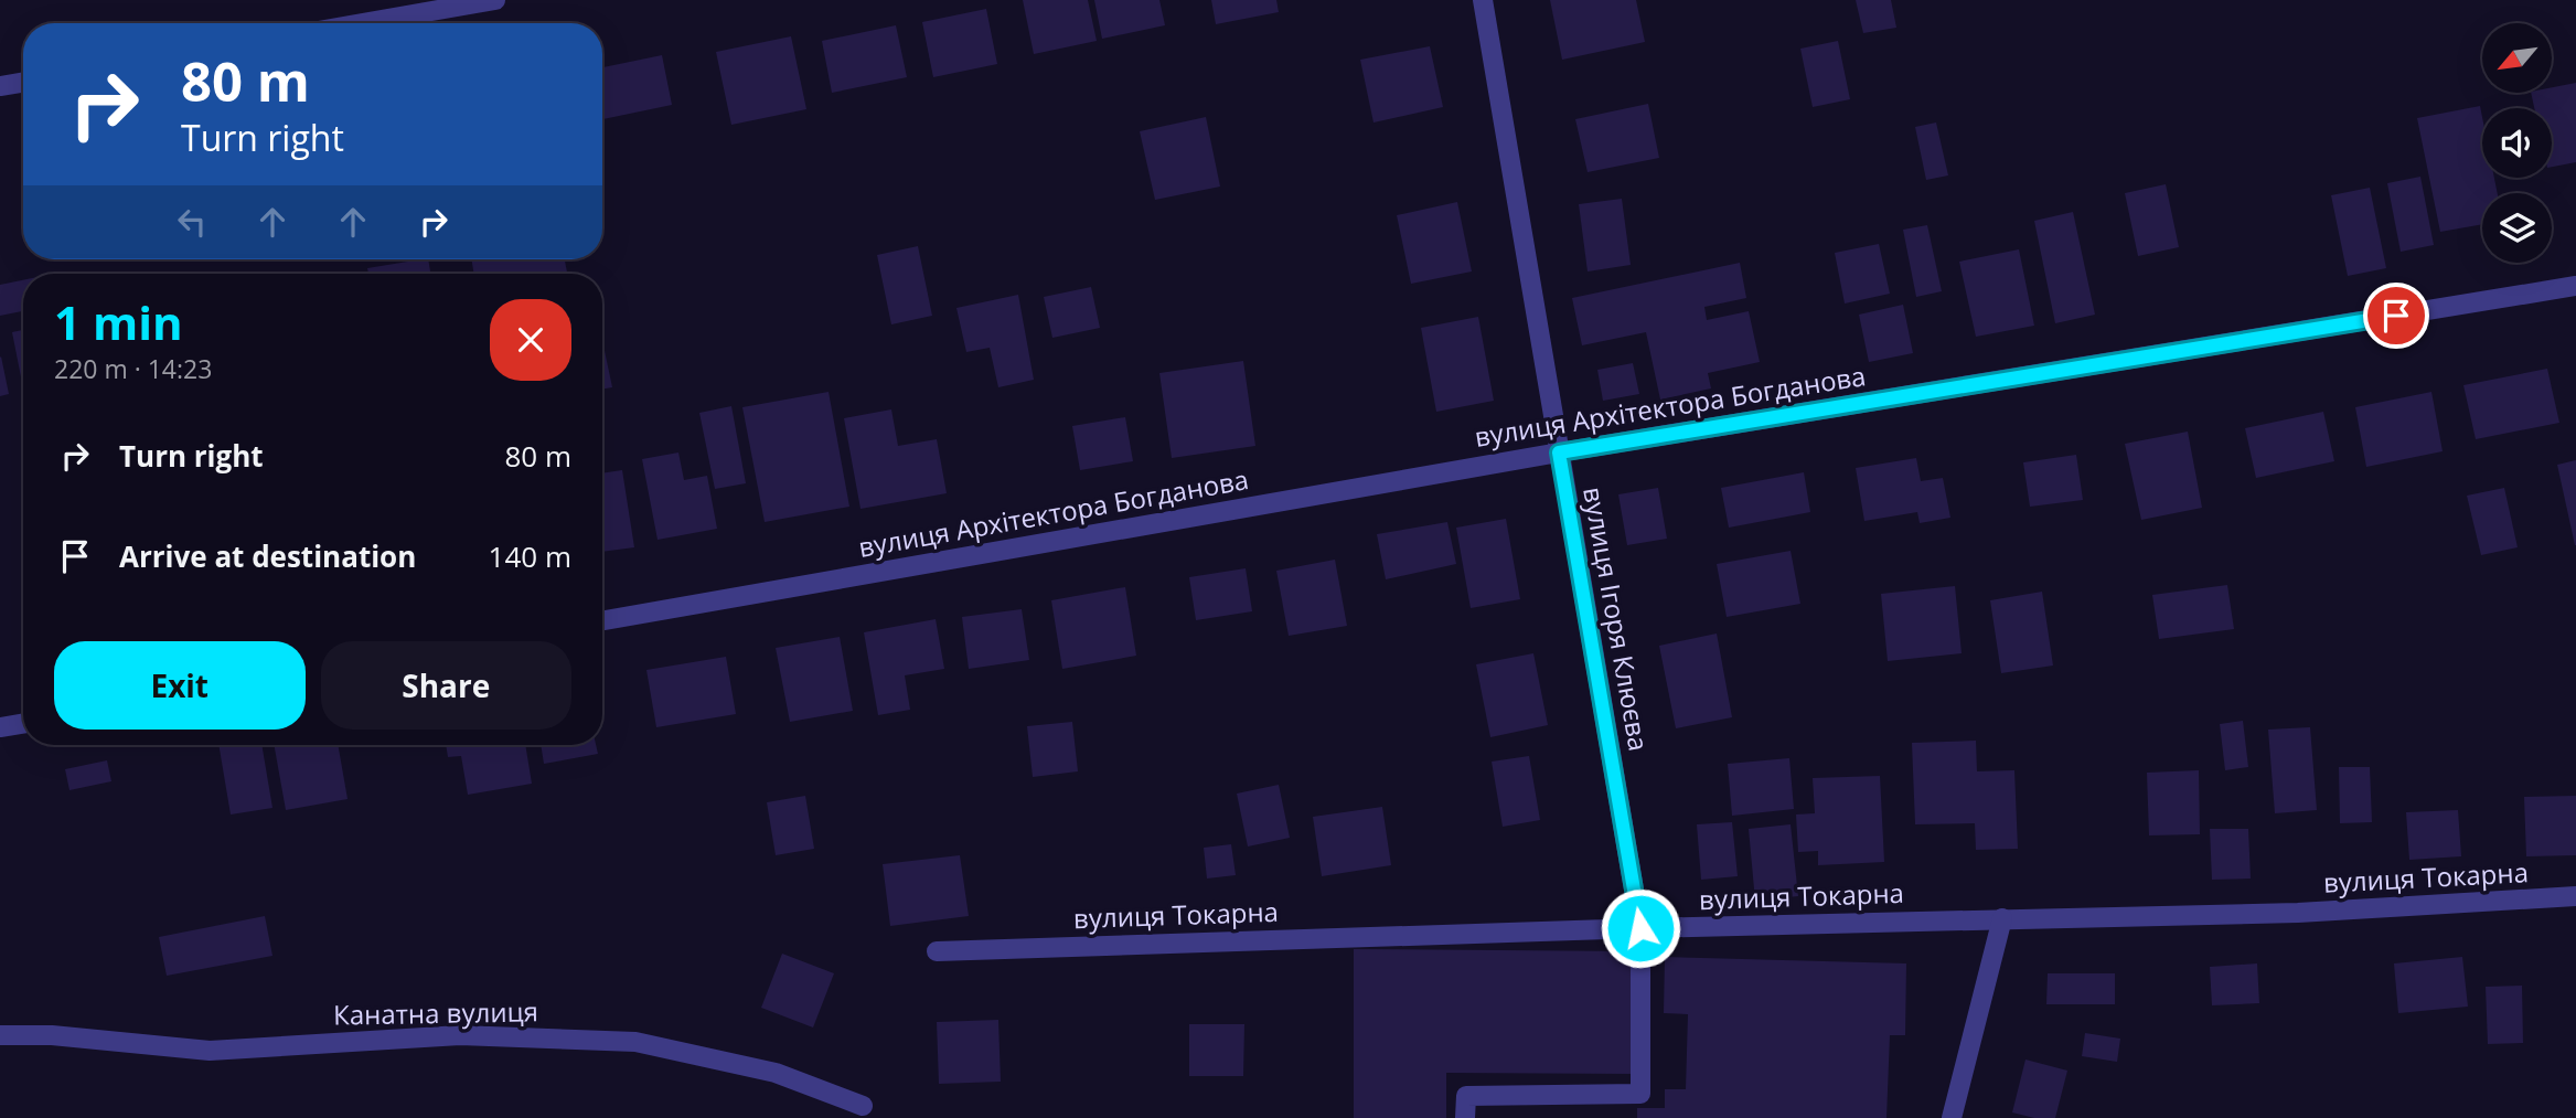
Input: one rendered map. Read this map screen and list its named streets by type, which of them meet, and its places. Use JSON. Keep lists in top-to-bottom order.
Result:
{
  "streets": {
    "street": [
      "вулиця Архітектора Богданова",
      "вулиця Ігоря Клюєва",
      "вулиця Токарна",
      "Канатна вулиця"
    ]
  },
  "crossings": [
    ["вулиця Архітектора Богданова", "вулиця Ігоря Клюєва"],
    ["вулиця Ігоря Клюєва", "вулиця Токарна"]
  ],
  "north": "bottom left",
  "page": {
    "turn": ["80 m", "Turn right"],
    "heading": ["1 min", "220 m · 14:23"],
    "list": [
      {
        "name": "Turn right",
        "value": "80 m"
      },
      {
        "name": "Arrive at destination",
        "value": "140 m"
      }
    ],
    "buttons": ["Exit", "Share"]
  }
}
